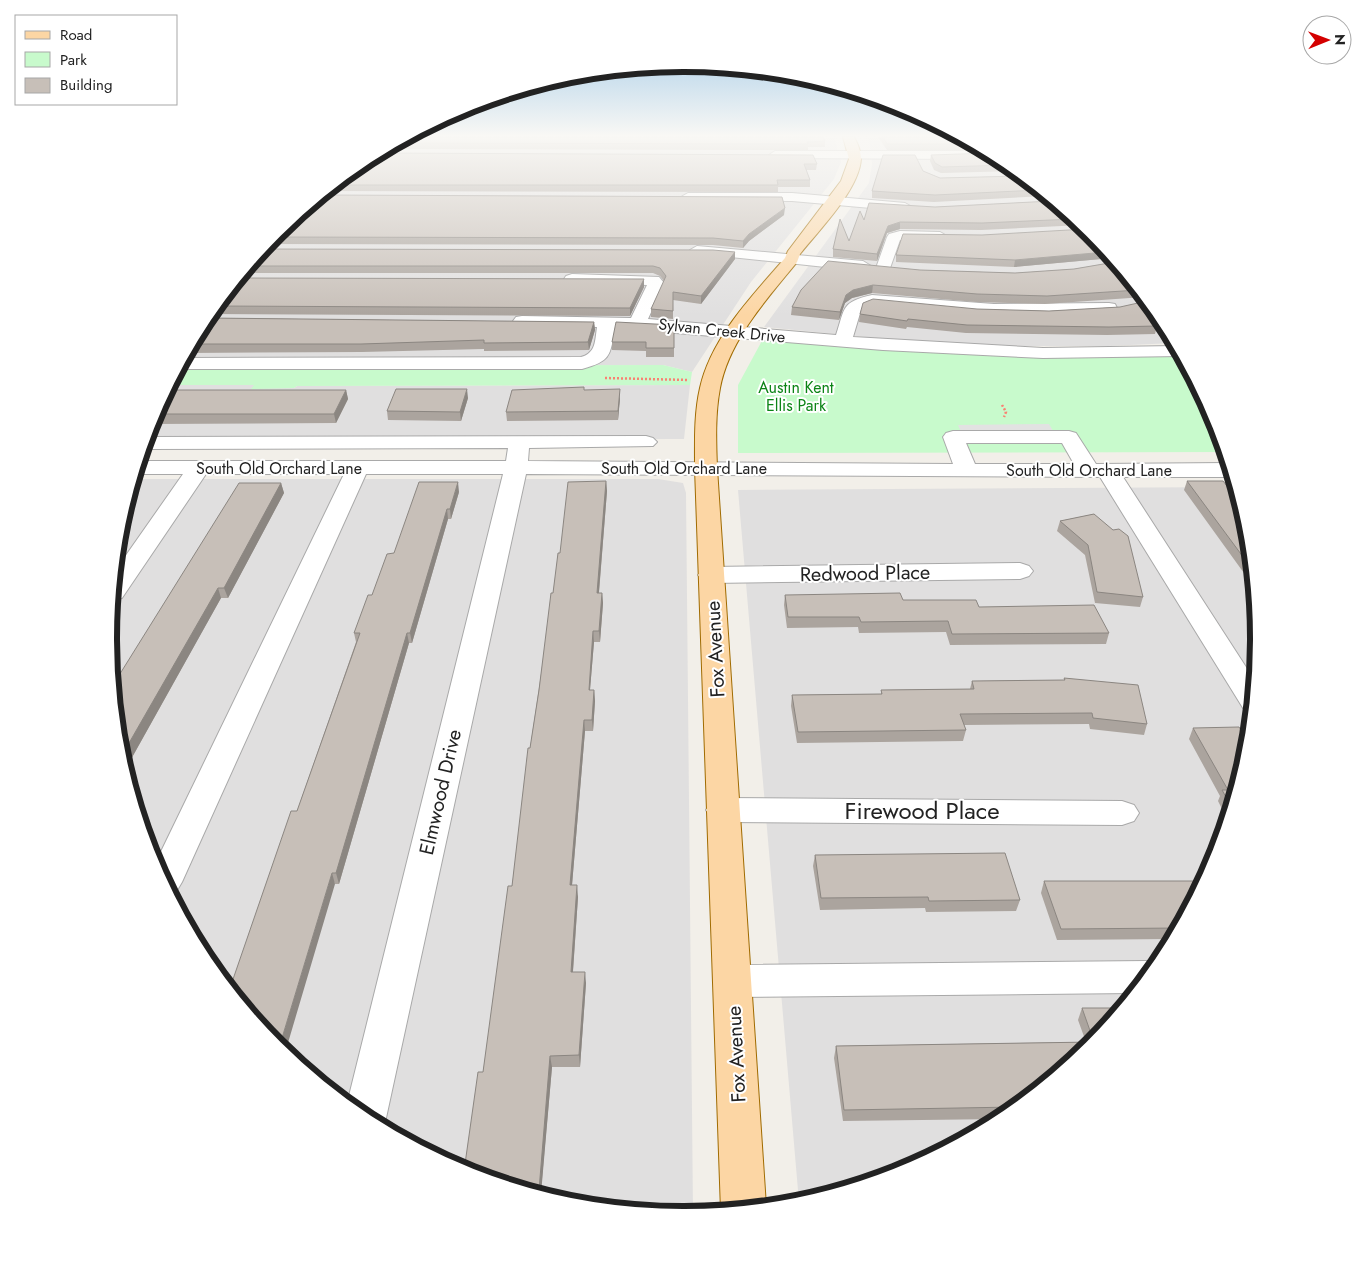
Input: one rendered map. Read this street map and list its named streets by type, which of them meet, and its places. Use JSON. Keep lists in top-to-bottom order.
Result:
{
  "streets": {
    "main road": ["Fox Avenue"],
    "street": [
      "Sylvan Creek Drive",
      "South Old Orchard Lane",
      "Redwood Place",
      "Elmwood Drive",
      "Firewood Place"
    ]
  },
  "crossings": [
    ["Sylvan Creek Drive", "Fox Avenue"],
    ["South Old Orchard Lane", "Fox Avenue"],
    ["South Old Orchard Lane", "Elmwood Drive"],
    ["Redwood Place", "Fox Avenue"],
    ["Fox Avenue", "Firewood Place"]
  ],
  "parks": ["Austin Kent Ellis Park"],
  "legend": ["Road", "Park", "Building"],
  "north": "right"
}
